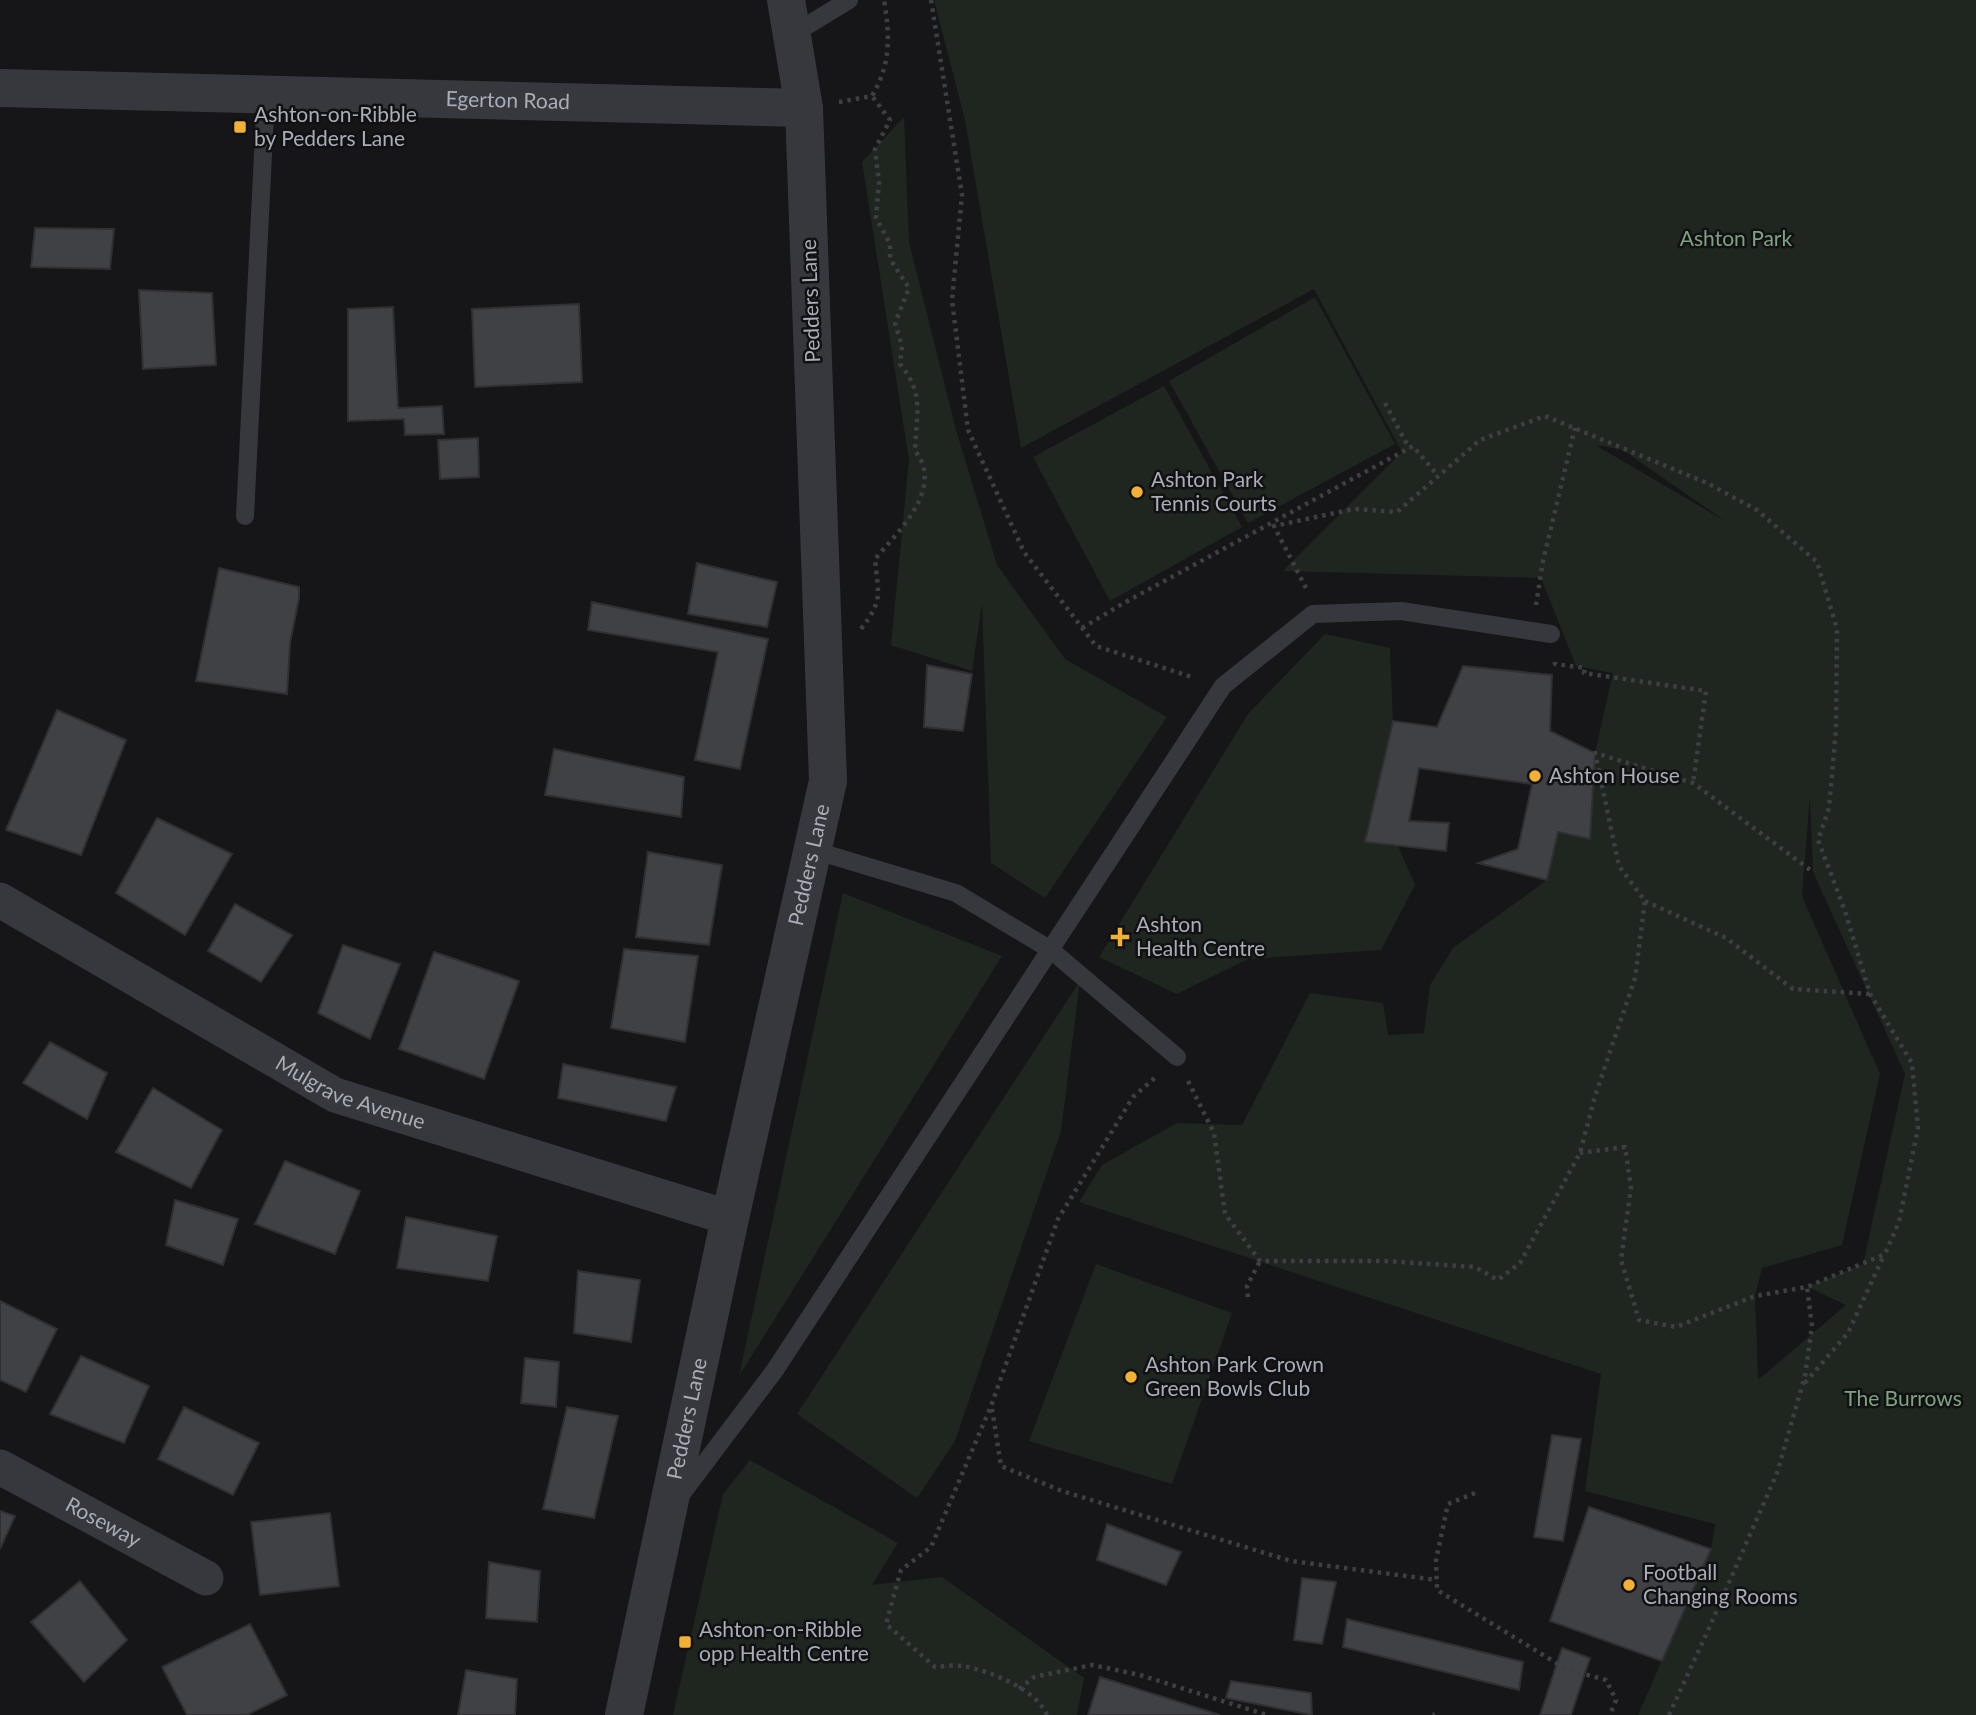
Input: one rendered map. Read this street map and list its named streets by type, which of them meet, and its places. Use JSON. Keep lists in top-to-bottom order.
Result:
{
  "streets": {
    "street": [
      "Egerton Road",
      "Pedders Lane",
      "Mulgrave Avenue",
      "Roseway"
    ]
  },
  "crossings": [
    ["Egerton Road", "Pedders Lane"],
    ["Pedders Lane", "Mulgrave Avenue"]
  ],
  "parks": ["Ashton Park", "The Burrows"],
  "places": {
    "transit": ["Ashton-on-Ribble by Pedders Lane", "Ashton-on-Ribble opp Health Centre"],
    "other": [
      "Ashton Park Tennis Courts",
      "Ashton House",
      "Ashton Park Crown Green Bowls Club",
      "Football Changing Rooms"
    ],
    "health": ["Ashton Health Centre"]
  }
}
